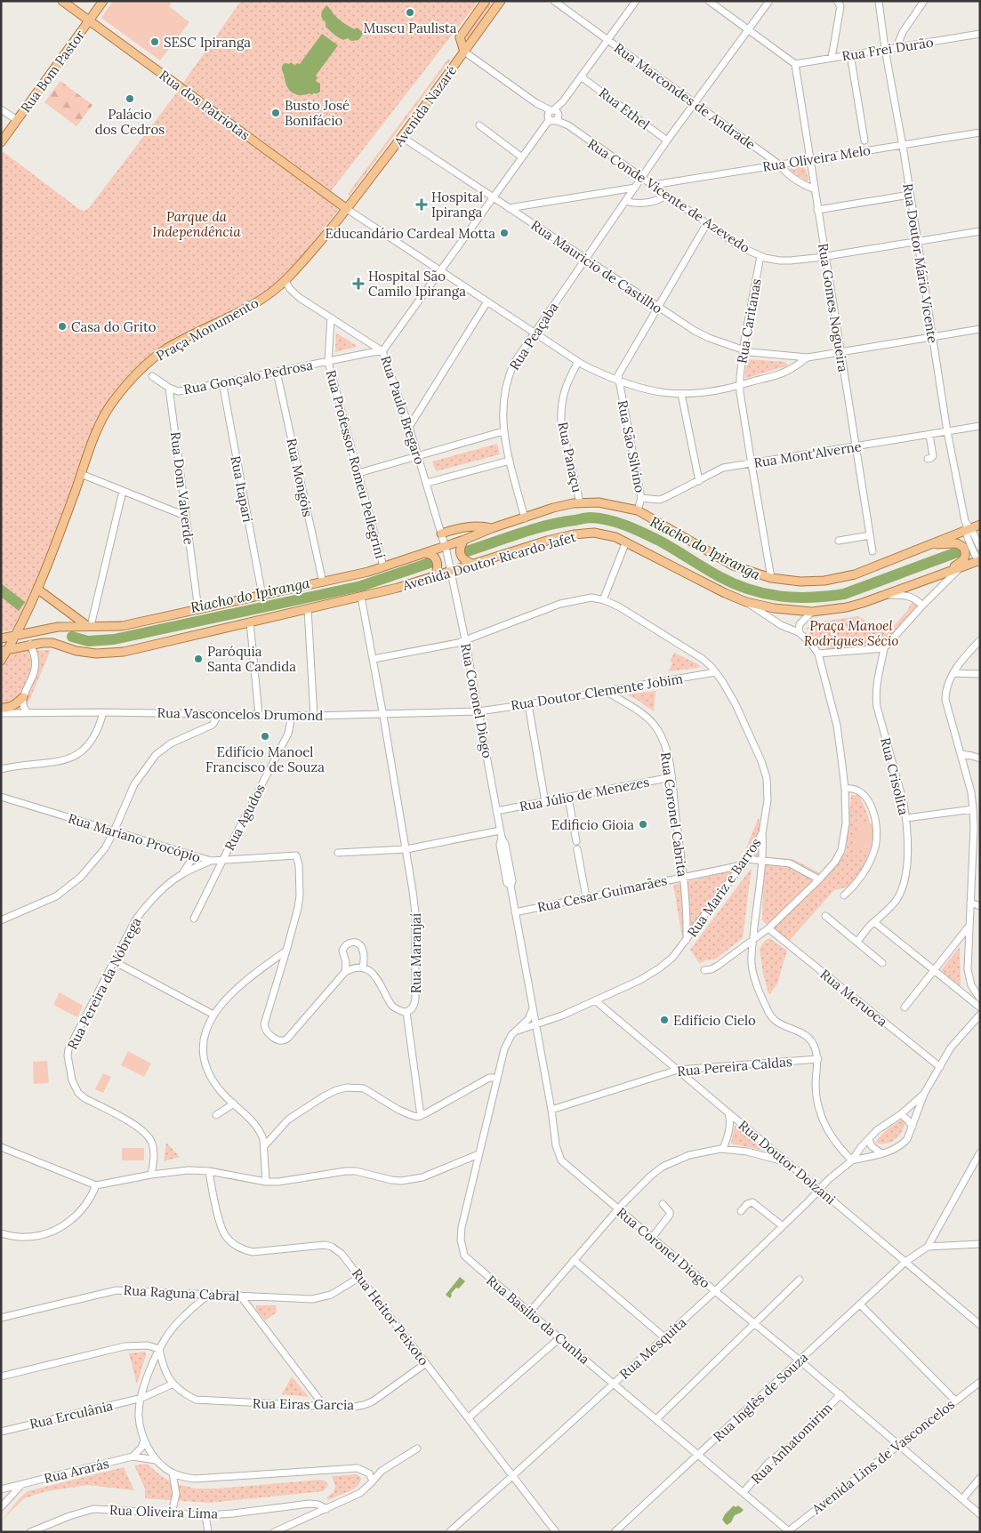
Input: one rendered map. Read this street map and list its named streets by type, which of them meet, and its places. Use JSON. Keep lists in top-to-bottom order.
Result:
{
  "streets": {
    "main road": [
      "Rua Bom Pastor",
      "Rua dos Patriotas",
      "Avenida Nazaré",
      "Praça Monumento",
      "Avenida Doutor Ricardo Jafet"
    ],
    "street": [
      "Rua Frei Durão",
      "Rua Marcondes de Andrade",
      "Rua Ethel",
      "Rua Oliveira Melo",
      "Rua Conde Vicente de Azevedo",
      "Rua Doutor Mário Vicente",
      "Rua Mauricio de Castilho",
      "Rua Gomes Nogueira",
      "Rua Caritanas",
      "Rua Peaçaba",
      "Rua Gonçalo Pedrosa",
      "Rua Paulo Bregaro",
      "Rua São Silvino",
      "Rua Mont'Alverne",
      "Rua Panaçu",
      "Rua Professor Romeu Pellegrini",
      "Rua Mongóis",
      "Rua Dom Valverde",
      "Rua Itapari",
      "Rua Doutor Clemente Jobim",
      "Rua Coronel Diogo",
      "Rua Vasconcelos Drumond",
      "Rua Crisolita",
      "Rua Júlio de Menezes",
      "Rua Coronel Cabrita",
      "Rua Agudos",
      "Rua Mariano Procópio",
      "Rua Mariz e Barros",
      "Rua Cesar Guimarães",
      "Rua Maranjaí",
      "Rua Pereira da Nóbrega",
      "Rua Meruoca",
      "Rua Pereira Caldas",
      "Rua Doutor Dolzani",
      "Rua Raguna Cabral",
      "Rua Heitor Peixoto",
      "Rua Basílio da Cunha",
      "Rua Mesquita",
      "Rua Inglês de Souza",
      "Rua Eiras Garcia",
      "Rua Erculânia",
      "Rua Anhatomirim",
      "Avenida Lins de Vasconcelos",
      "Rua Ararás",
      "Rua Oliveira Lima"
    ]
  },
  "crossings": [
    ["Rua Frei Durão", "Rua Doutor Mário Vicente"],
    ["Rua Frei Durão", "Rua Gomes Nogueira"],
    ["Rua Bom Pastor", "Rua dos Patriotas"],
    ["Rua Marcondes de Andrade", "Rua Oliveira Melo"],
    ["Rua Marcondes de Andrade", "Rua Gomes Nogueira"],
    ["Rua Marcondes de Andrade", "Rua Peaçaba"],
    ["Rua Marcondes de Andrade", "Rua Paulo Bregaro"],
    ["Rua dos Patriotas", "Avenida Nazaré"],
    ["Rua dos Patriotas", "Praça Monumento"],
    ["Avenida Nazaré", "Rua Conde Vicente de Azevedo"],
    ["Avenida Nazaré", "Rua Mauricio de Castilho"],
    ["Avenida Nazaré", "Praça Monumento"],
    ["Rua Ethel", "Rua Peaçaba"],
    ["Rua Ethel", "Rua Paulo Bregaro"],
    ["Rua Oliveira Melo", "Rua Conde Vicente de Azevedo"],
    ["Rua Oliveira Melo", "Rua Doutor Mário Vicente"],
    ["Rua Oliveira Melo", "Rua Gomes Nogueira"],
    ["Rua Conde Vicente de Azevedo", "Rua Doutor Mário Vicente"],
    ["Rua Conde Vicente de Azevedo", "Rua Gomes Nogueira"],
    ["Rua Conde Vicente de Azevedo", "Rua Caritanas"],
    ["Rua Conde Vicente de Azevedo", "Rua Peaçaba"],
    ["Rua Conde Vicente de Azevedo", "Rua Paulo Bregaro"],
    ["Rua Doutor Mário Vicente", "Rua Mont'Alverne"],
    ["Rua Doutor Mário Vicente", "Avenida Doutor Ricardo Jafet"],
    ["Rua Mauricio de Castilho", "Rua Caritanas"],
    ["Rua Mauricio de Castilho", "Rua Peaçaba"],
    ["Rua Mauricio de Castilho", "Rua Paulo Bregaro"],
    ["Rua Gomes Nogueira", "Rua Mont'Alverne"],
    ["Rua Caritanas", "Rua Mont'Alverne"],
    ["Rua Caritanas", "Avenida Doutor Ricardo Jafet"],
    ["Praça Monumento", "Avenida Doutor Ricardo Jafet"],
    ["Rua Peaçaba", "Avenida Doutor Ricardo Jafet"],
    ["Rua Gonçalo Pedrosa", "Rua Professor Romeu Pellegrini"],
    ["Rua Gonçalo Pedrosa", "Rua Mongóis"],
    ["Rua Gonçalo Pedrosa", "Rua Dom Valverde"],
    ["Rua Gonçalo Pedrosa", "Rua Itapari"],
    ["Rua Paulo Bregaro", "Avenida Doutor Ricardo Jafet"],
    ["Rua Paulo Bregaro", "Rua Coronel Diogo"],
    ["Rua São Silvino", "Rua Mont'Alverne"],
    ["Rua São Silvino", "Avenida Doutor Ricardo Jafet"],
    ["Rua Panaçu", "Avenida Doutor Ricardo Jafet"],
    ["Rua Professor Romeu Pellegrini", "Avenida Doutor Ricardo Jafet"],
    ["Rua Mongóis", "Avenida Doutor Ricardo Jafet"],
    ["Rua Dom Valverde", "Avenida Doutor Ricardo Jafet"],
    ["Rua Itapari", "Avenida Doutor Ricardo Jafet"],
    ["Avenida Doutor Ricardo Jafet", "Rua Coronel Diogo"],
    ["Avenida Doutor Ricardo Jafet", "Rua Maranjaí"],
    ["Rua Doutor Clemente Jobim", "Rua Coronel Diogo"],
    ["Rua Doutor Clemente Jobim", "Rua Vasconcelos Drumond"],
    ["Rua Doutor Clemente Jobim", "Rua Coronel Cabrita"],
    ["Rua Doutor Clemente Jobim", "Rua Mariz e Barros"],
    ["Rua Coronel Diogo", "Rua Vasconcelos Drumond"],
    ["Rua Coronel Diogo", "Rua Júlio de Menezes"],
    ["Rua Coronel Diogo", "Rua Mariz e Barros"],
    ["Rua Coronel Diogo", "Rua Cesar Guimarães"],
    ["Rua Coronel Diogo", "Rua Pereira Caldas"],
    ["Rua Coronel Diogo", "Rua Basílio da Cunha"],
    ["Rua Coronel Diogo", "Rua Mesquita"],
    ["Rua Coronel Diogo", "Rua Inglês de Souza"],
    ["Rua Coronel Diogo", "Rua Anhatomirim"],
    ["Rua Coronel Diogo", "Avenida Lins de Vasconcelos"],
    ["Rua Vasconcelos Drumond", "Rua Agudos"],
    ["Rua Vasconcelos Drumond", "Rua Maranjaí"],
    ["Rua Júlio de Menezes", "Rua Coronel Cabrita"],
    ["Rua Coronel Cabrita", "Rua Mariz e Barros"],
    ["Rua Coronel Cabrita", "Rua Cesar Guimarães"],
    ["Rua Agudos", "Rua Mariano Procópio"],
    ["Rua Mariano Procópio", "Rua Pereira da Nóbrega"],
    ["Rua Mariz e Barros", "Rua Cesar Guimarães"],
    ["Rua Mariz e Barros", "Rua Doutor Dolzani"],
    ["Rua Pereira Caldas", "Rua Doutor Dolzani"],
    ["Rua Doutor Dolzani", "Rua Mesquita"],
    ["Rua Doutor Dolzani", "Rua Inglês de Souza"],
    ["Rua Raguna Cabral", "Rua Heitor Peixoto"],
    ["Rua Heitor Peixoto", "Rua Mesquita"],
    ["Rua Heitor Peixoto", "Rua Eiras Garcia"],
    ["Rua Basílio da Cunha", "Rua Mesquita"],
    ["Rua Basílio da Cunha", "Rua Inglês de Souza"],
    ["Rua Basílio da Cunha", "Rua Anhatomirim"],
    ["Rua Basílio da Cunha", "Avenida Lins de Vasconcelos"]
  ],
  "water": ["Riacho do Ipiranga"],
  "parks": ["Parque da Independência", "Praça Manoel Rodrigues Sécio"],
  "places": {
    "other": [
      "Museu Paulista",
      "SESC Ipiranga",
      "Palácio dos Cedros",
      "Busto José Bonifácio",
      "Educandário Cardeal Motta",
      "Casa do Grito",
      "Paróquia Santa Candida",
      "Edifício Manoel Francisco de Souza",
      "Edificio Gioia",
      "Edifício Cielo"
    ],
    "health": ["Hospital Ipiranga", "Hospital São Camilo Ipiranga"]
  }
}
